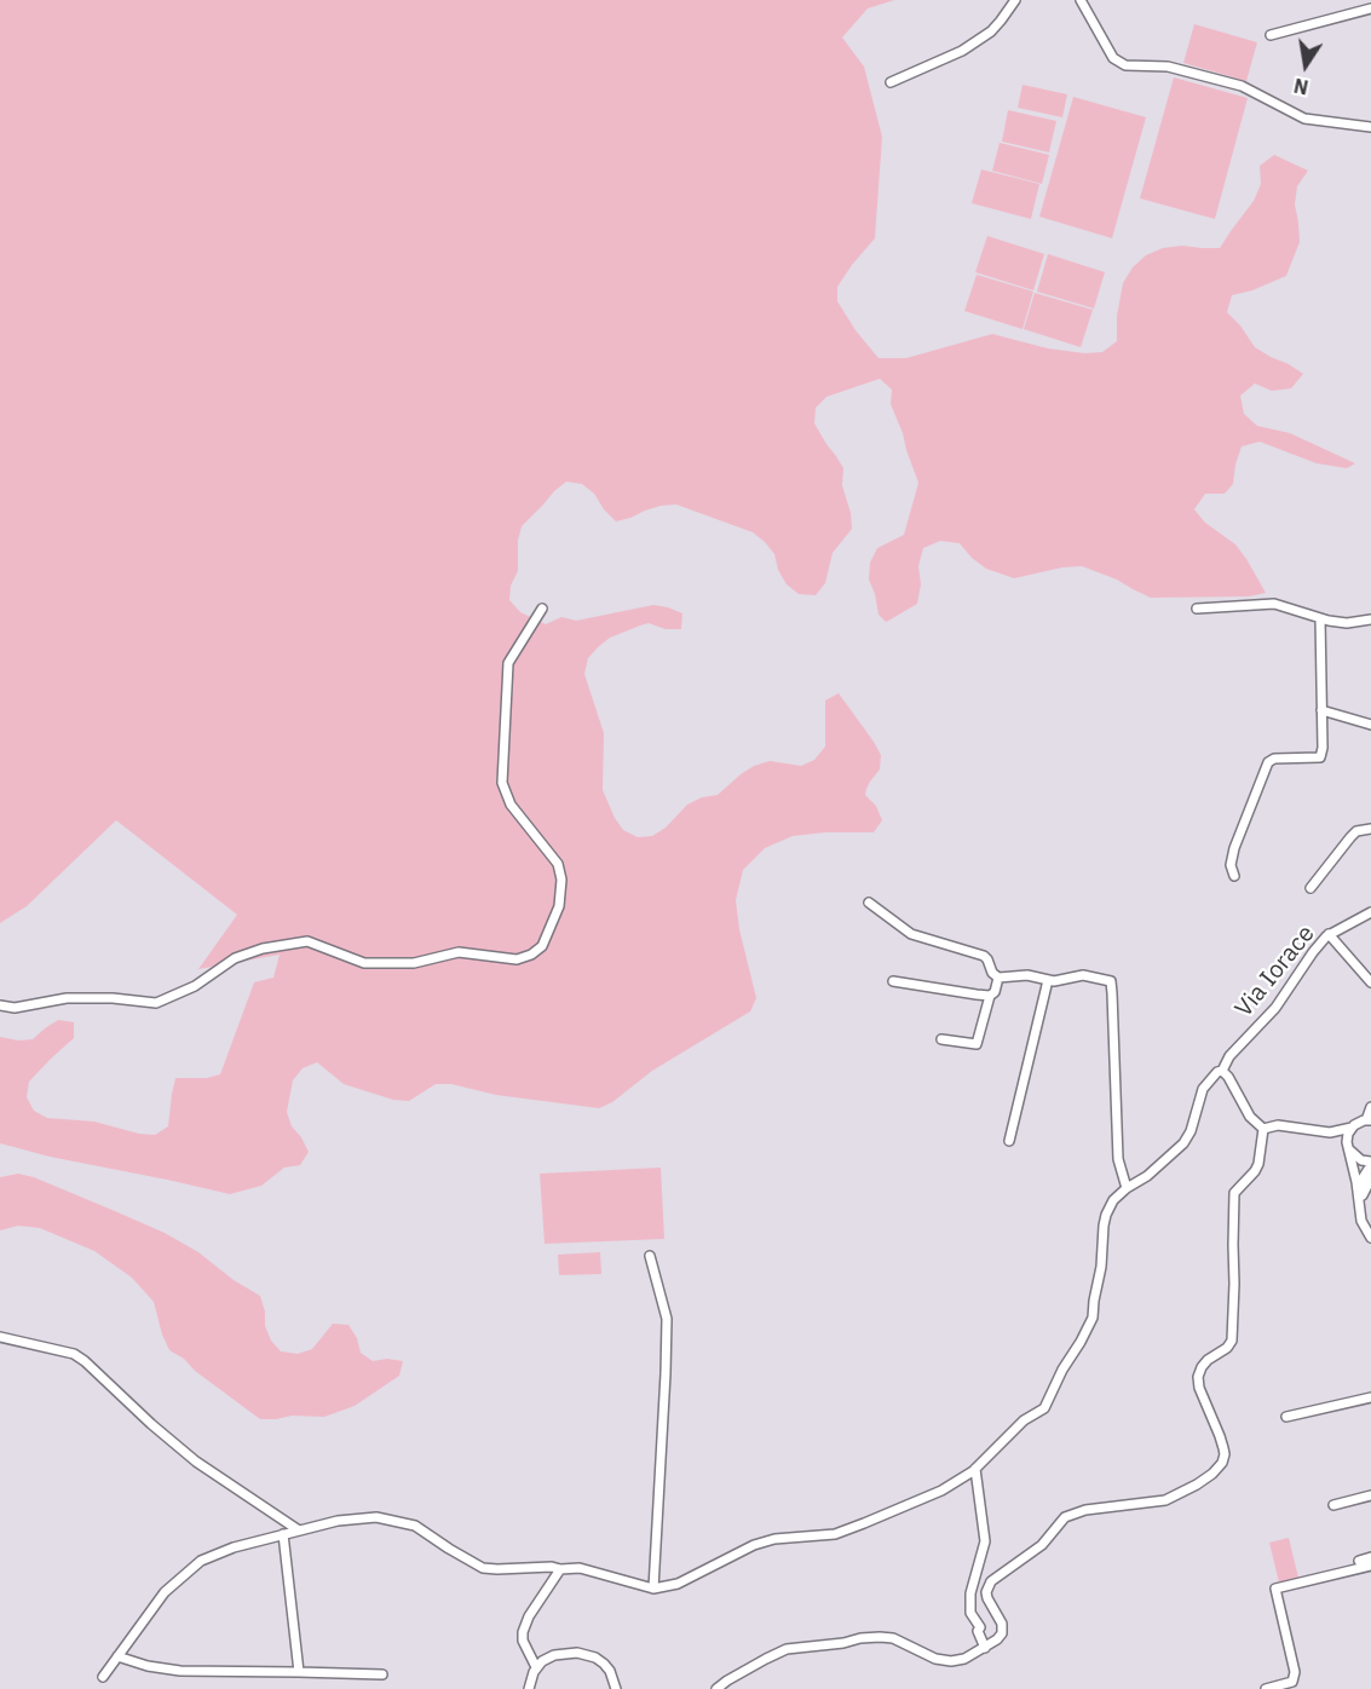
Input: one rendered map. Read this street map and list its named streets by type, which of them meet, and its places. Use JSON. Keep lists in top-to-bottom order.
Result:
{
  "streets": {
    "street": ["Via Iorace"]
  },
  "north": "bottom"
}
